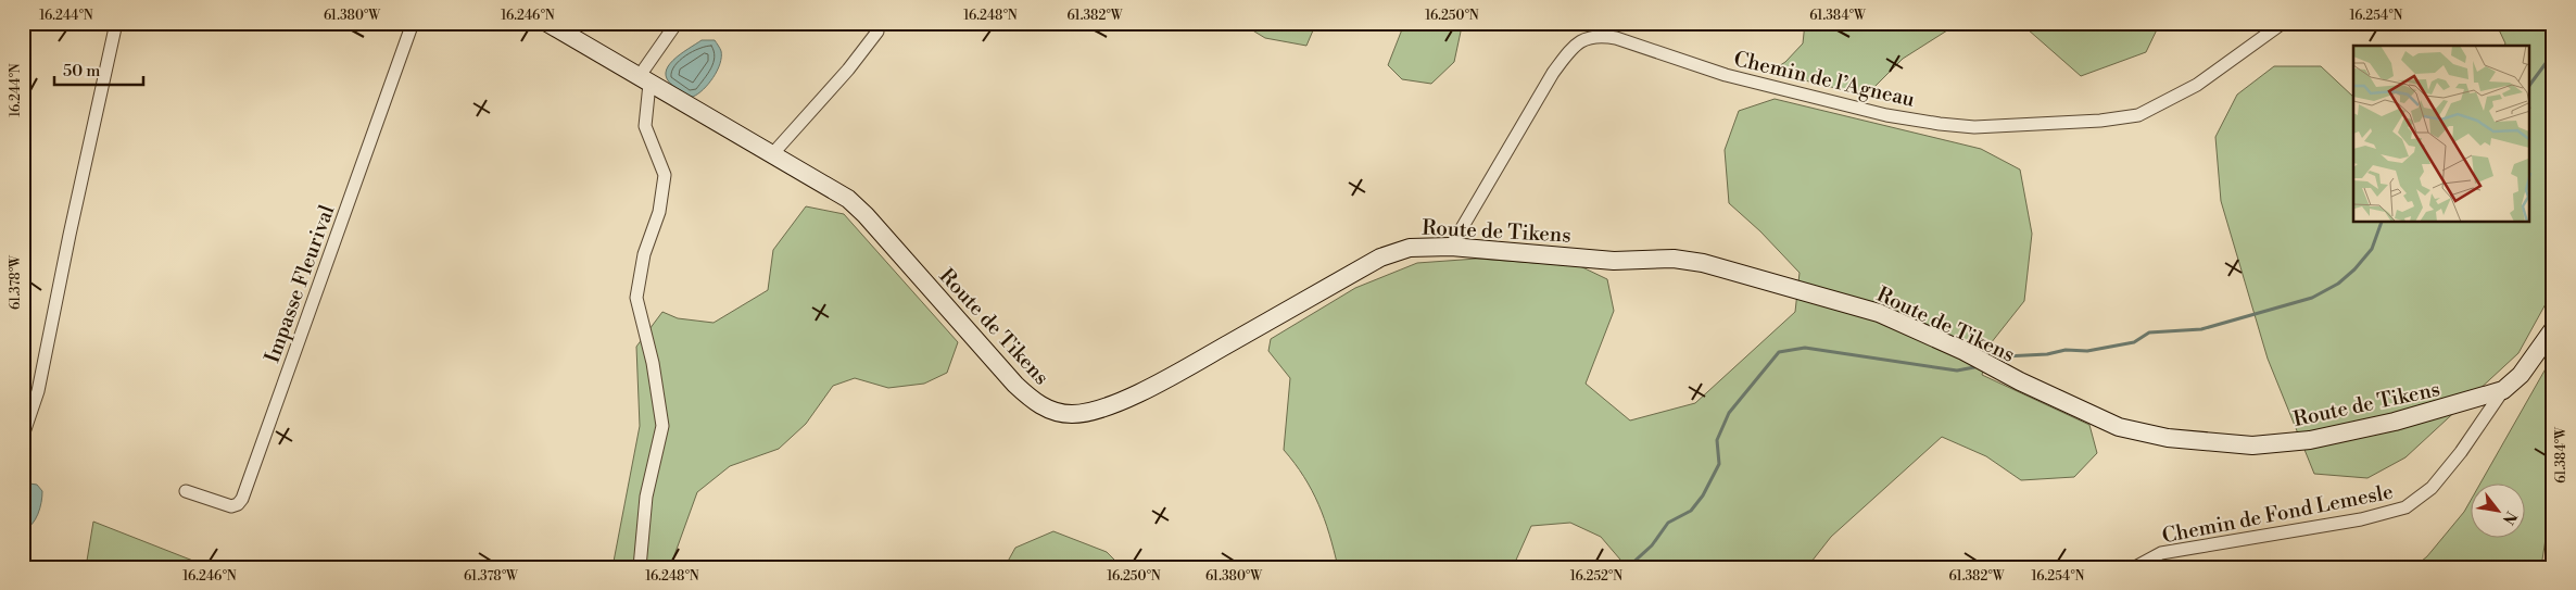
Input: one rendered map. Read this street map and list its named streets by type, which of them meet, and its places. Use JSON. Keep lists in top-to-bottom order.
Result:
{
  "streets": {
    "street": [
      "Chemin de l’Agneau",
      "Route de Tikens",
      "Impasse Fleurival",
      "Chemin de Fond Lemesle"
    ]
  },
  "crossings": [
    ["Chemin de l’Agneau", "Route de Tikens"],
    ["Route de Tikens", "Chemin de Fond Lemesle"]
  ],
  "scale_bar": "50 m",
  "north": "bottom right",
  "coordinates": [
    "16.244°N",
    "61.380°W",
    "16.246°N",
    "16.248°N",
    "61.382°W",
    "16.250°N",
    "61.384°W",
    "16.254°N",
    "61.378°W",
    "16.252°N"
  ]
}
